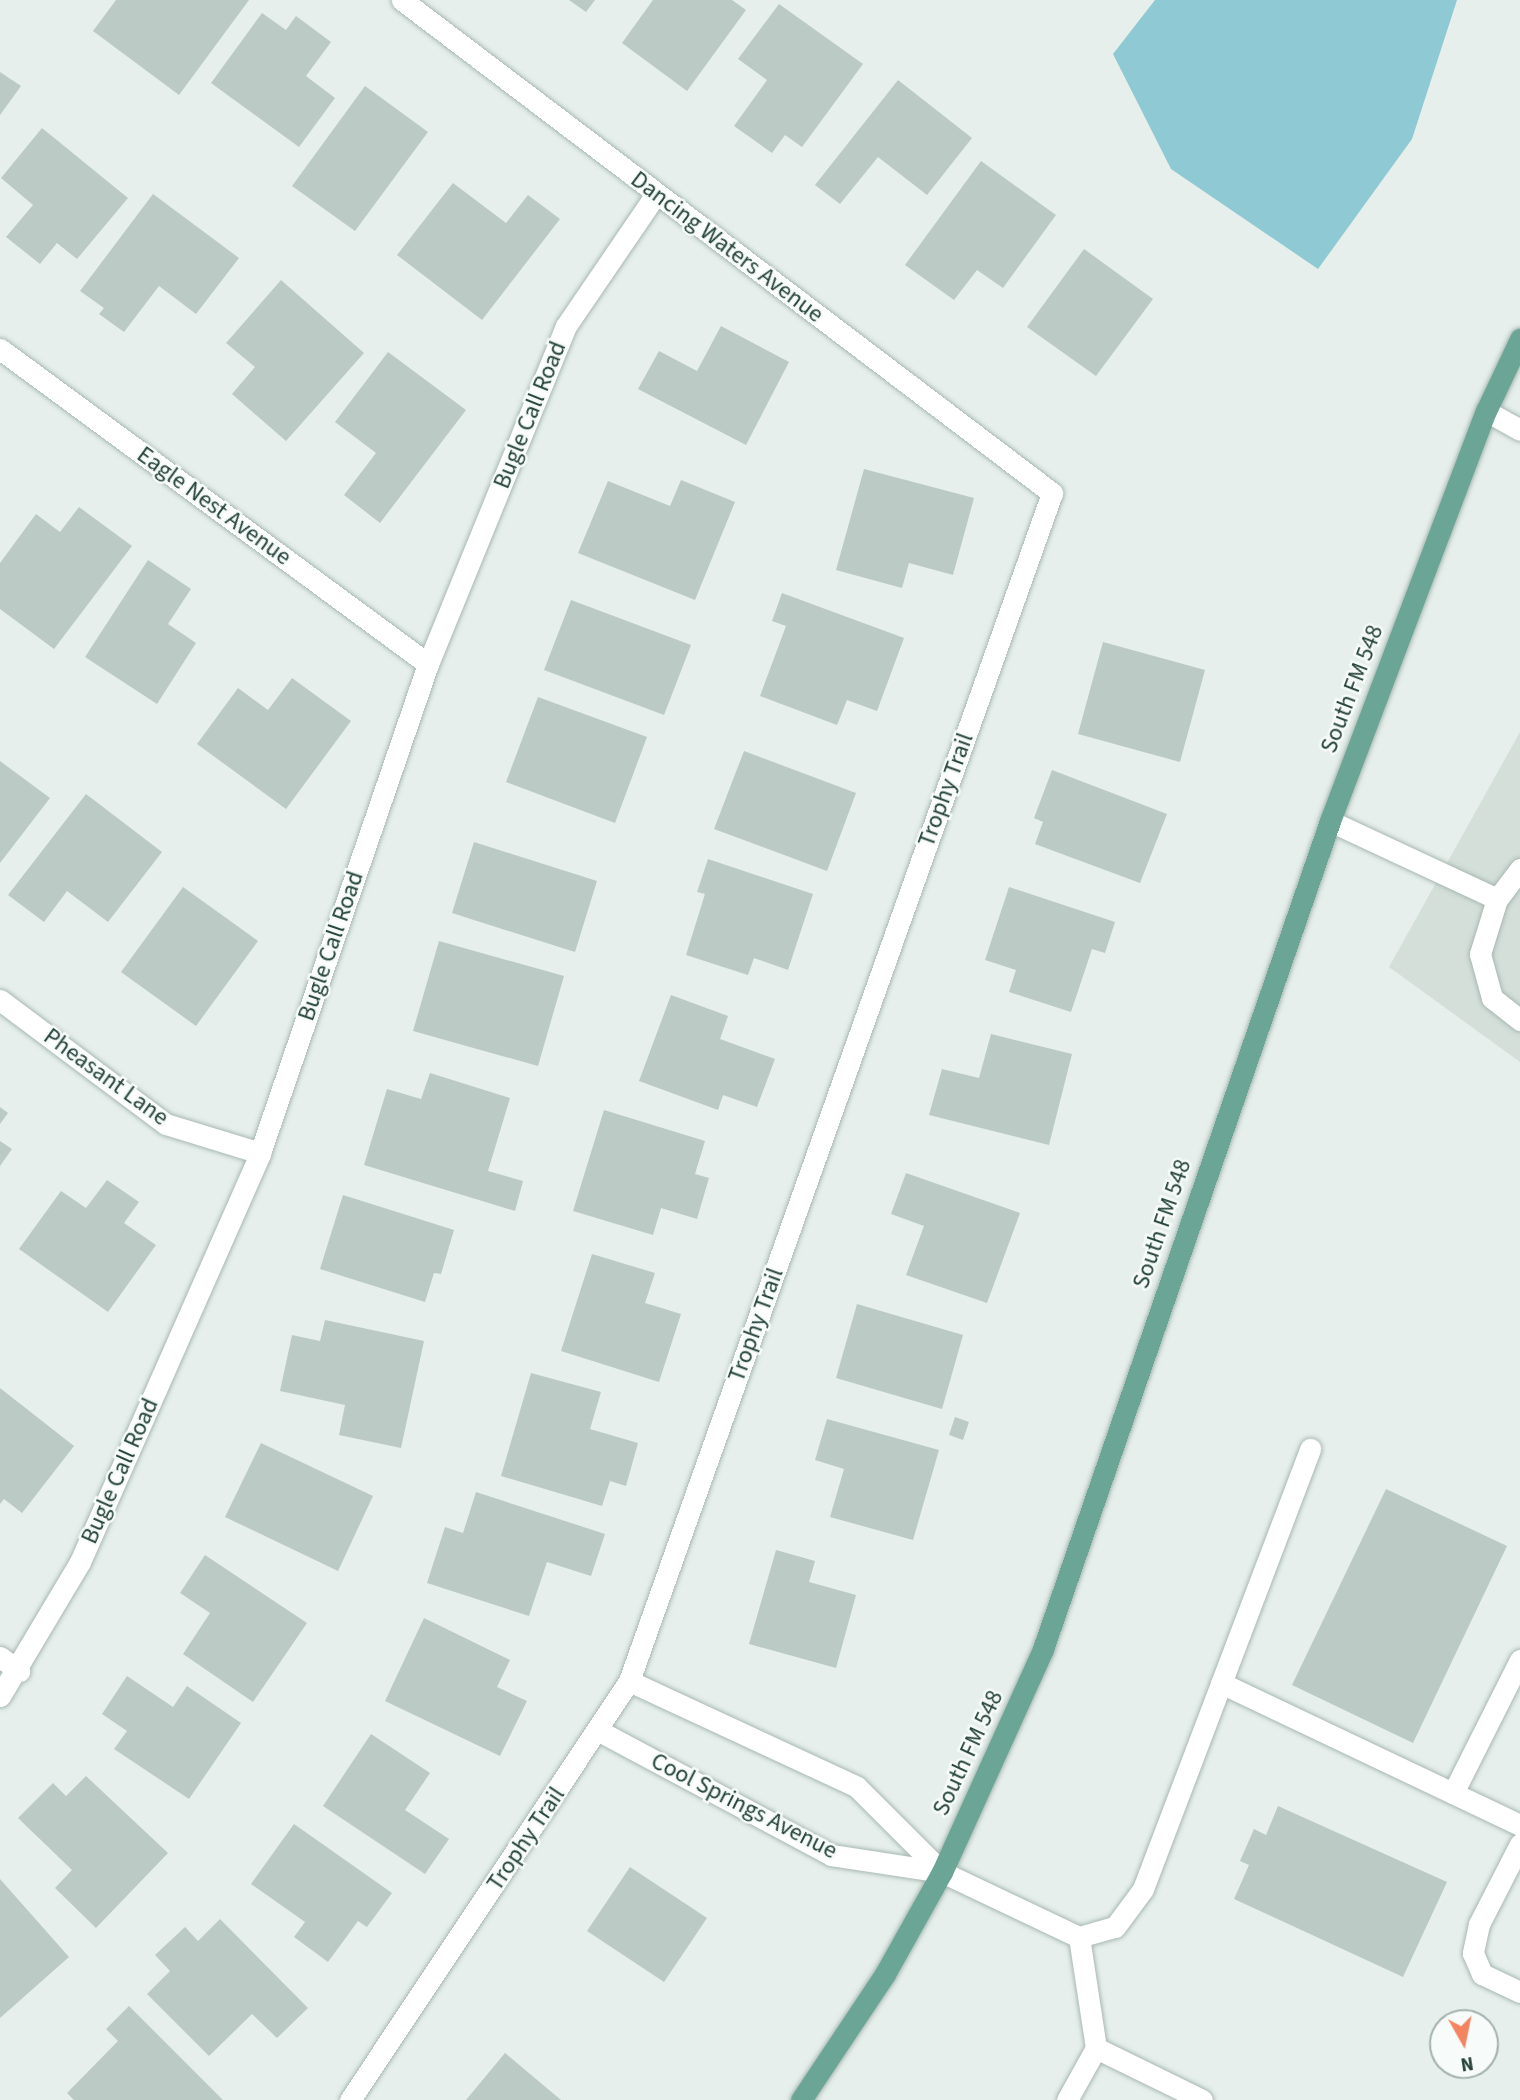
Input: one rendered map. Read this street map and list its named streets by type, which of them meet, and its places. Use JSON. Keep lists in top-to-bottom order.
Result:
{
  "streets": {
    "main road": ["South FM 548"],
    "street": [
      "Dancing Waters Avenue",
      "Bugle Call Road",
      "Eagle Nest Avenue",
      "Trophy Trail",
      "Pheasant Lane",
      "Cool Springs Avenue"
    ]
  },
  "crossings": [
    ["Dancing Waters Avenue", "Bugle Call Road"],
    ["Dancing Waters Avenue", "Trophy Trail"],
    ["Bugle Call Road", "Eagle Nest Avenue"],
    ["Bugle Call Road", "Pheasant Lane"],
    ["South FM 548", "Cool Springs Avenue"],
    ["Trophy Trail", "Cool Springs Avenue"]
  ],
  "north": "bottom"
}
